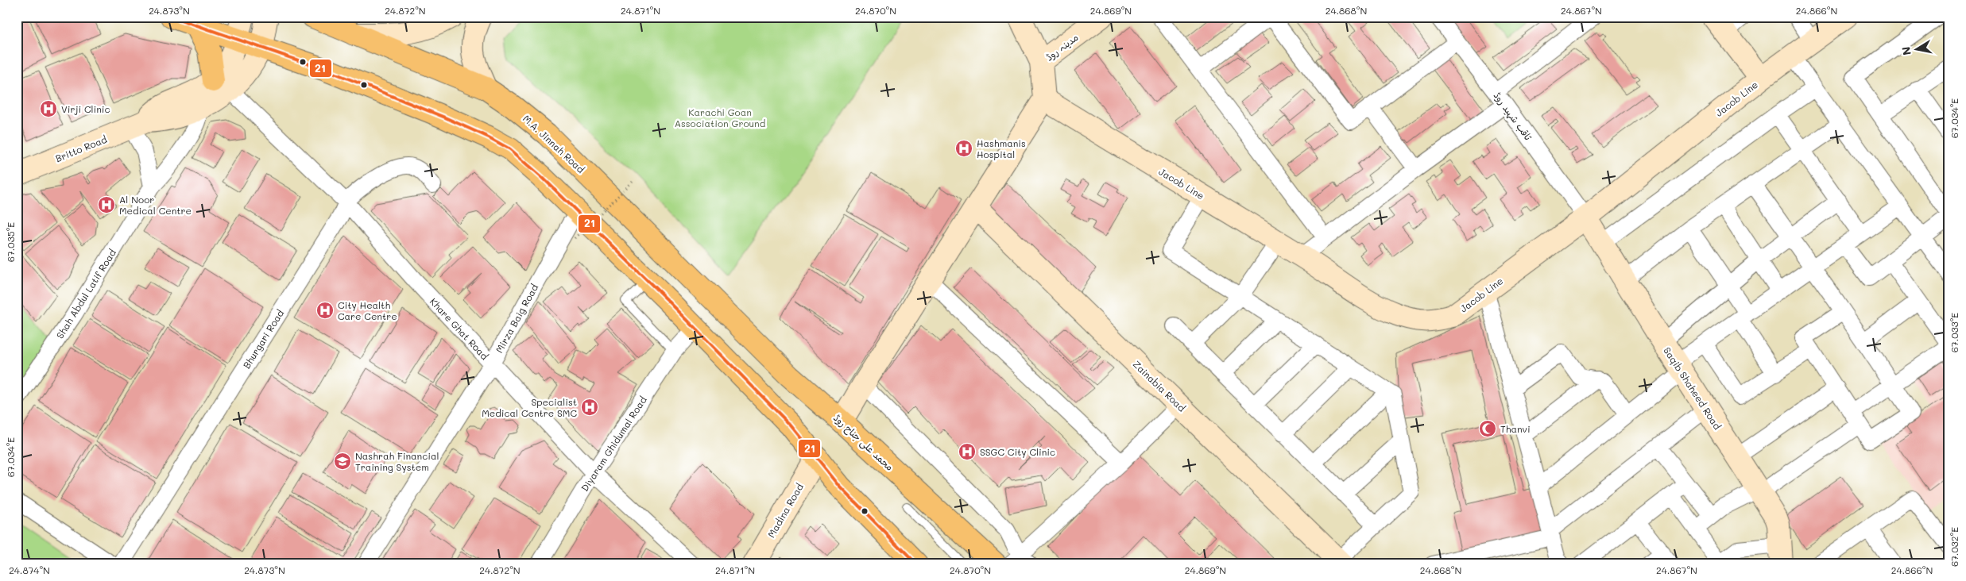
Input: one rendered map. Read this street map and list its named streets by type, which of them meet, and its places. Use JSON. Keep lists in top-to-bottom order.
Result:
{
  "streets": {
    "highway": ["M.A. Jinnah Road", "محمد علی جناح روڈ"],
    "street": [
      "مدینہ روڈ",
      "Jacob Line",
      "ثاقب شہید روڈ",
      "Britto Road",
      "Shah Abdul Latif Road",
      "Mirza Baig Road",
      "Khare Ghat Road",
      "Bhurgari Road",
      "Zainabia Road",
      "Saqib Shaheed Road",
      "Diyaram Ghidumal Road",
      "Madina Road"
    ]
  },
  "crossings": [
    ["Jacob Line", "ثاقب شہید روڈ"],
    ["Jacob Line", "Saqib Shaheed Road"],
    ["ثاقب شہید روڈ", "Saqib Shaheed Road"],
    ["M.A. Jinnah Road", "محمد علی جناح روڈ"],
    ["Britto Road", "Shah Abdul Latif Road"],
    ["Britto Road", "Khare Ghat Road"],
    ["Mirza Baig Road", "Khare Ghat Road"],
    ["Khare Ghat Road", "Bhurgari Road"],
    ["Khare Ghat Road", "Diyaram Ghidumal Road"]
  ],
  "parks": ["Karachi Goan Association Ground"],
  "places": {
    "hospital": [
      "Virji Clinic",
      "Hashmanis Hospital",
      "Al Noor Medical Centre",
      "City Health Care Centre",
      "Specialist Medical Centre SMC",
      "SSGC City Clinic"
    ],
    "mosque": ["Thanvi"],
    "school or university": ["Nashrah Financial Training System"]
  },
  "lines": ["transit line 21"],
  "north": "left",
  "coordinates": [
    "24.873°N",
    "24.872°N",
    "24.871°N",
    "24.870°N",
    "24.869°N",
    "24.868°N",
    "24.867°N",
    "24.866°N",
    "67.034°E",
    "67.035°E",
    "67.033°E",
    "67.032°E",
    "24.874°N"
  ]
}
